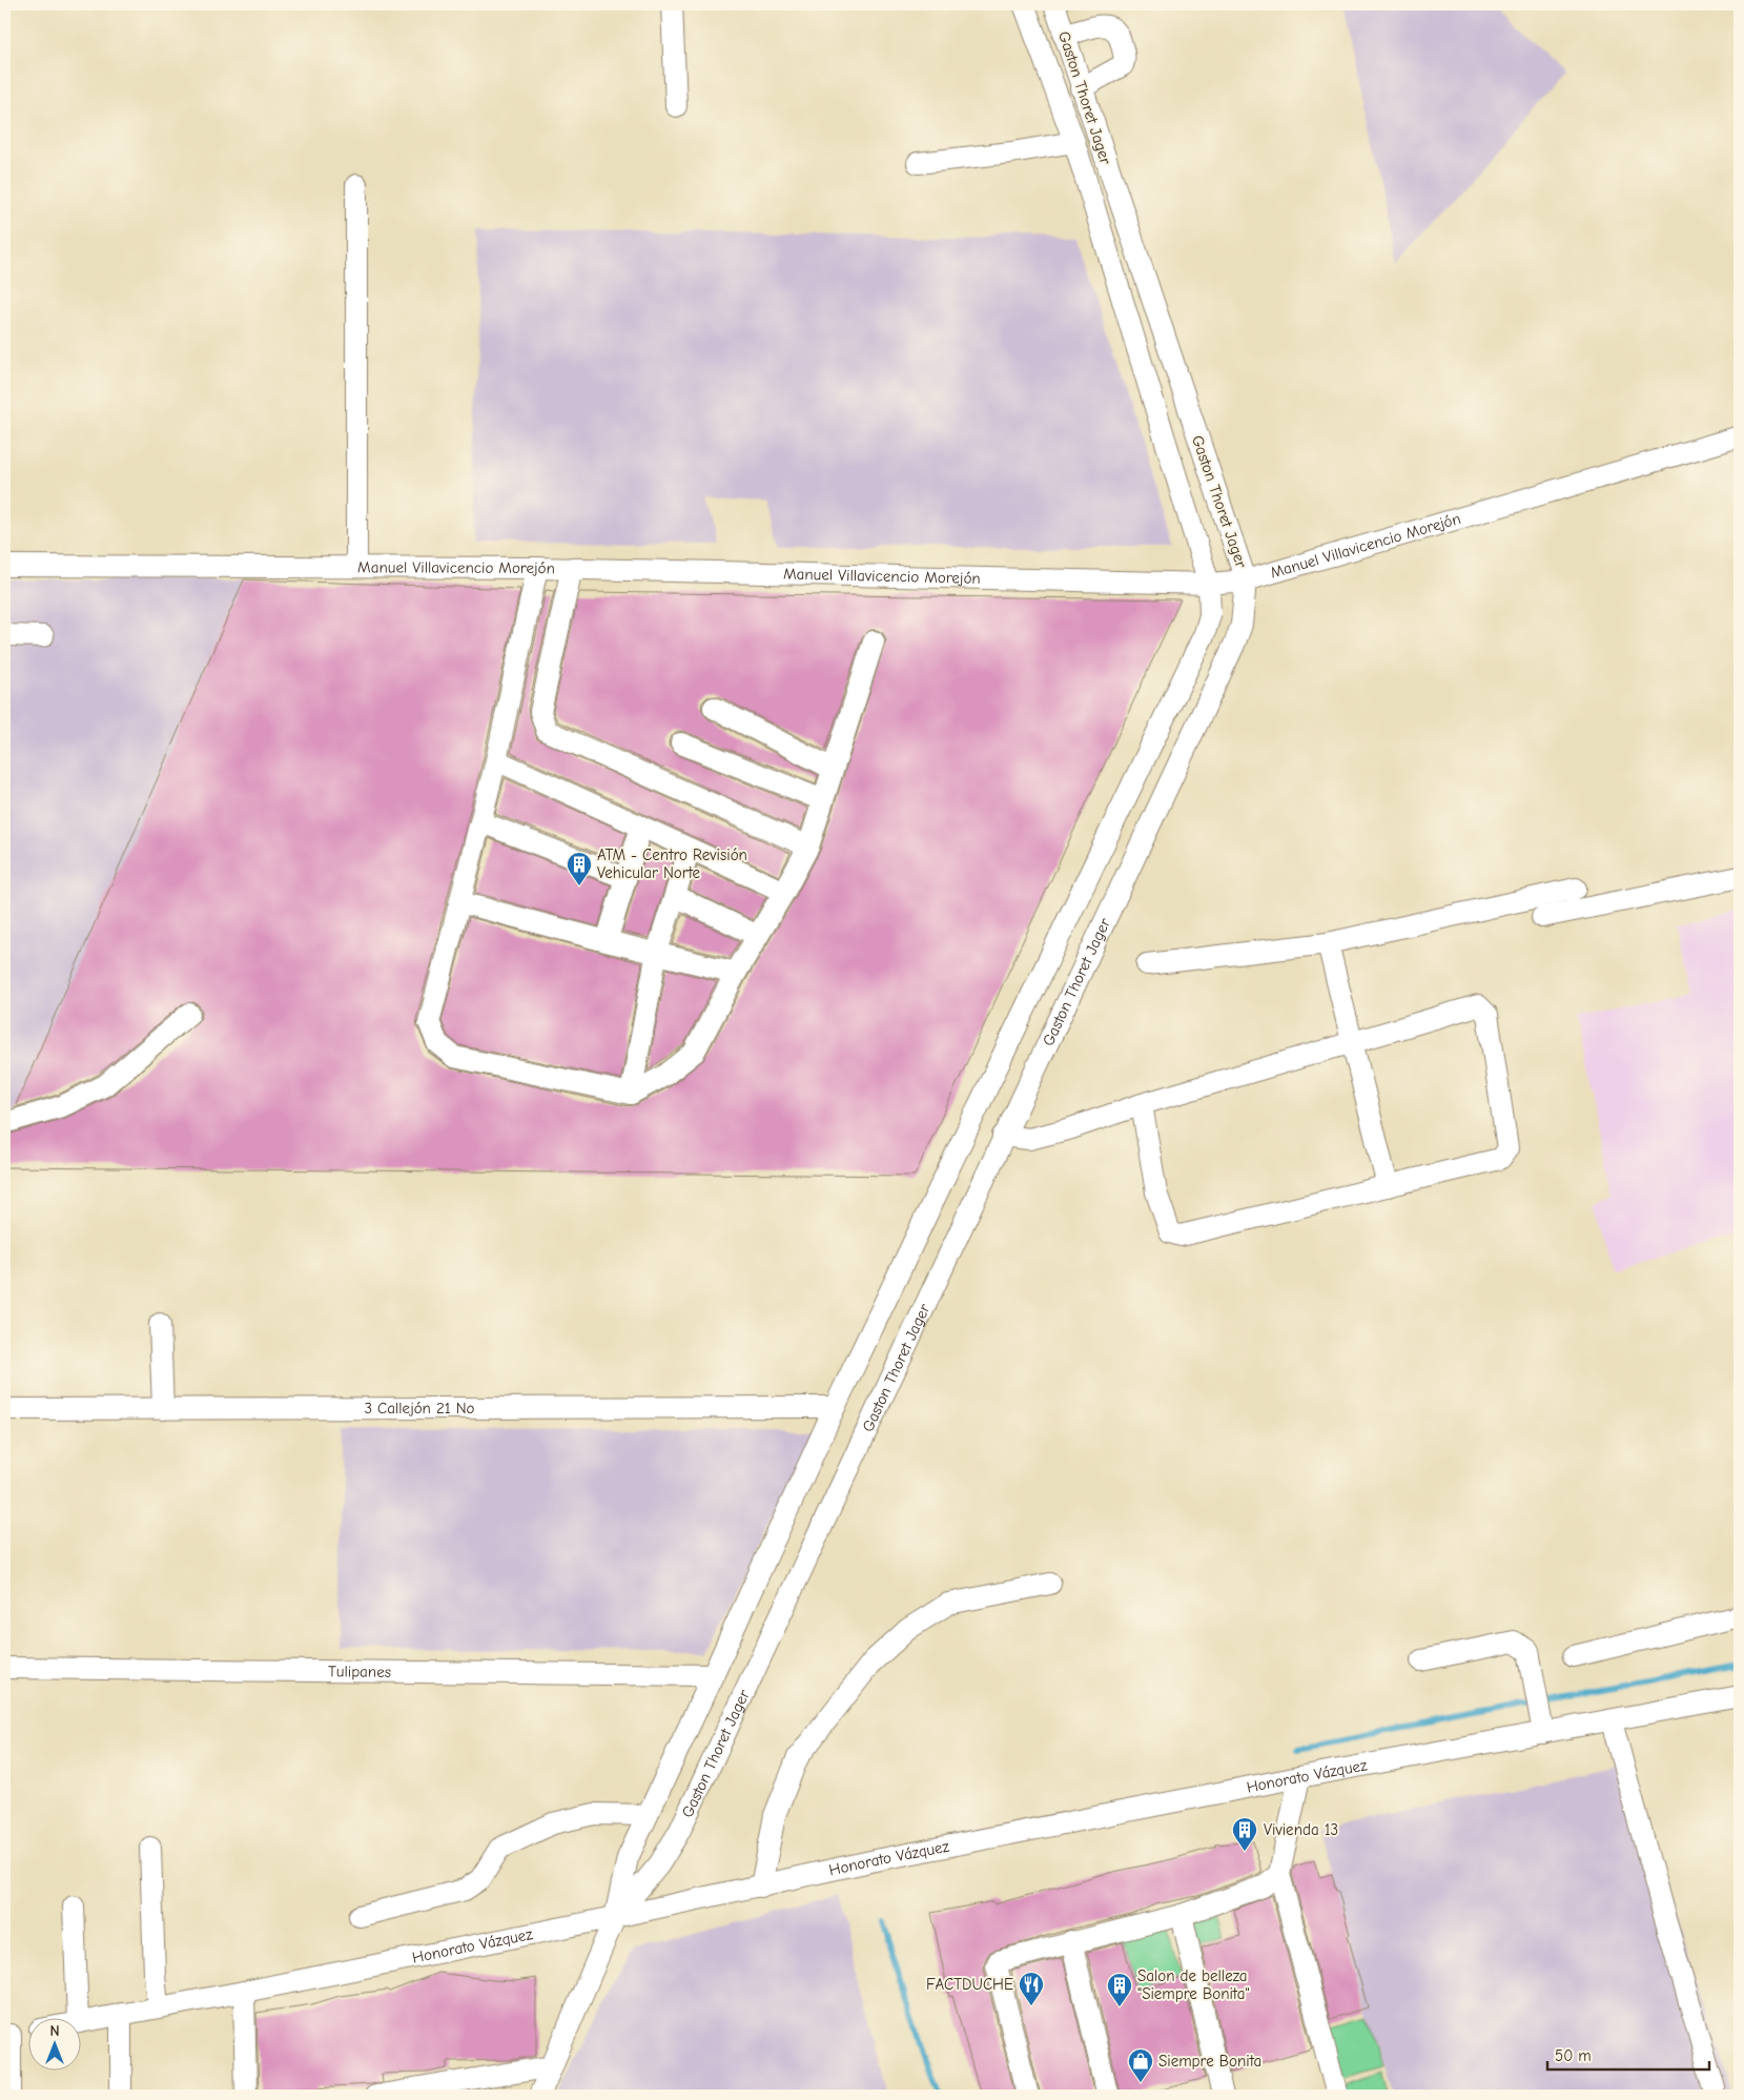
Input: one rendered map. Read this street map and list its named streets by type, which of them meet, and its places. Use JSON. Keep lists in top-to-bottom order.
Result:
{
  "streets": {
    "street": [
      "Gaston Thoret Jager",
      "Manuel Villavicencio Morejón",
      "3 Callejón 21 No",
      "Tulipanes",
      "Honorato Vázquez"
    ]
  },
  "crossings": [
    ["Gaston Thoret Jager", "Manuel Villavicencio Morejón"],
    ["Gaston Thoret Jager", "3 Callejón 21 No"],
    ["Gaston Thoret Jager", "Tulipanes"],
    ["Gaston Thoret Jager", "Honorato Vázquez"]
  ],
  "places": {
    "building": ["ATM - Centro Revisión Vehicular Norte", "Vivienda 13", "Salon de belleza \"Siempre Bonita\""],
    "restaurant": ["FACTDUCHE"],
    "shop": ["Siempre Bonita"]
  },
  "scale_bar": "50 m",
  "north": "top"
}
